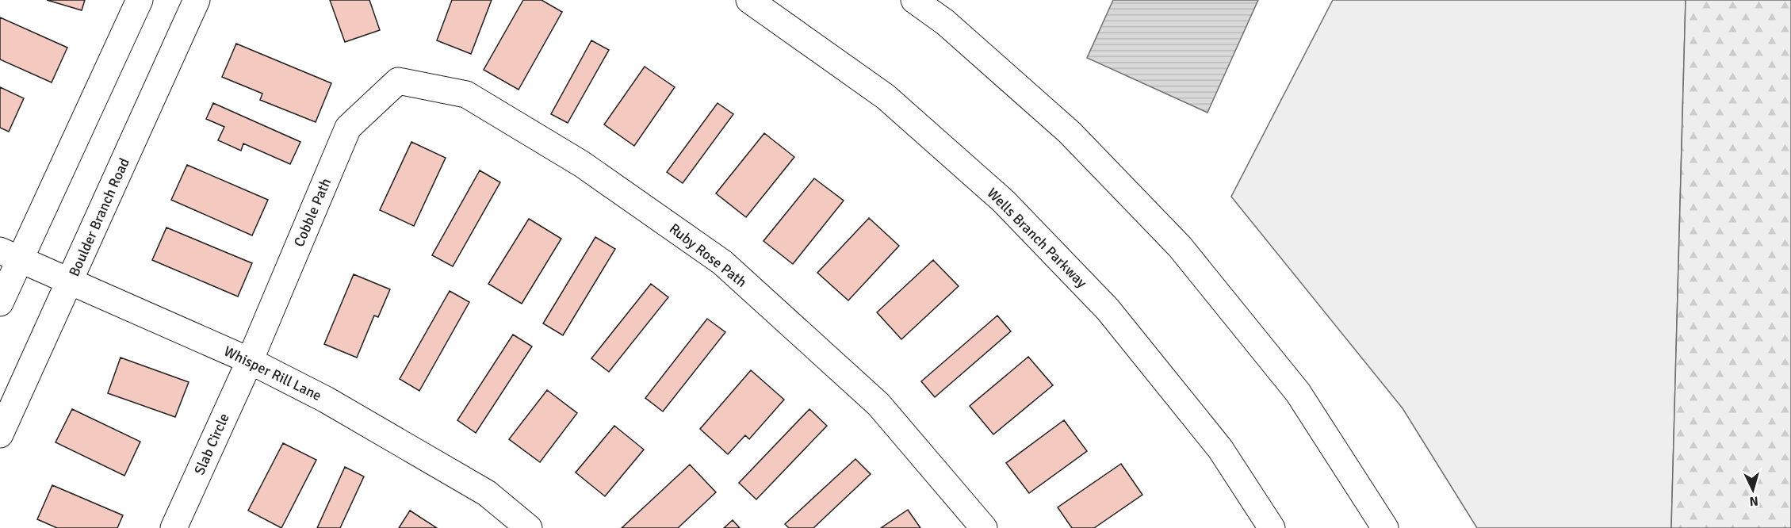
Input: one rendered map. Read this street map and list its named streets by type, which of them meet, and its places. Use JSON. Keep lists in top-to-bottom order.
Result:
{
  "streets": {
    "street": [
      "Cobble Path",
      "Boulder Branch Road",
      "Wells Branch Parkway",
      "Ruby Rose Path",
      "Whisper Rill Lane",
      "Slab Circle"
    ]
  },
  "crossings": [
    ["Cobble Path", "Ruby Rose Path"],
    ["Cobble Path", "Whisper Rill Lane"],
    ["Cobble Path", "Slab Circle"],
    ["Boulder Branch Road", "Whisper Rill Lane"],
    ["Whisper Rill Lane", "Slab Circle"]
  ],
  "north": "bottom"
}
